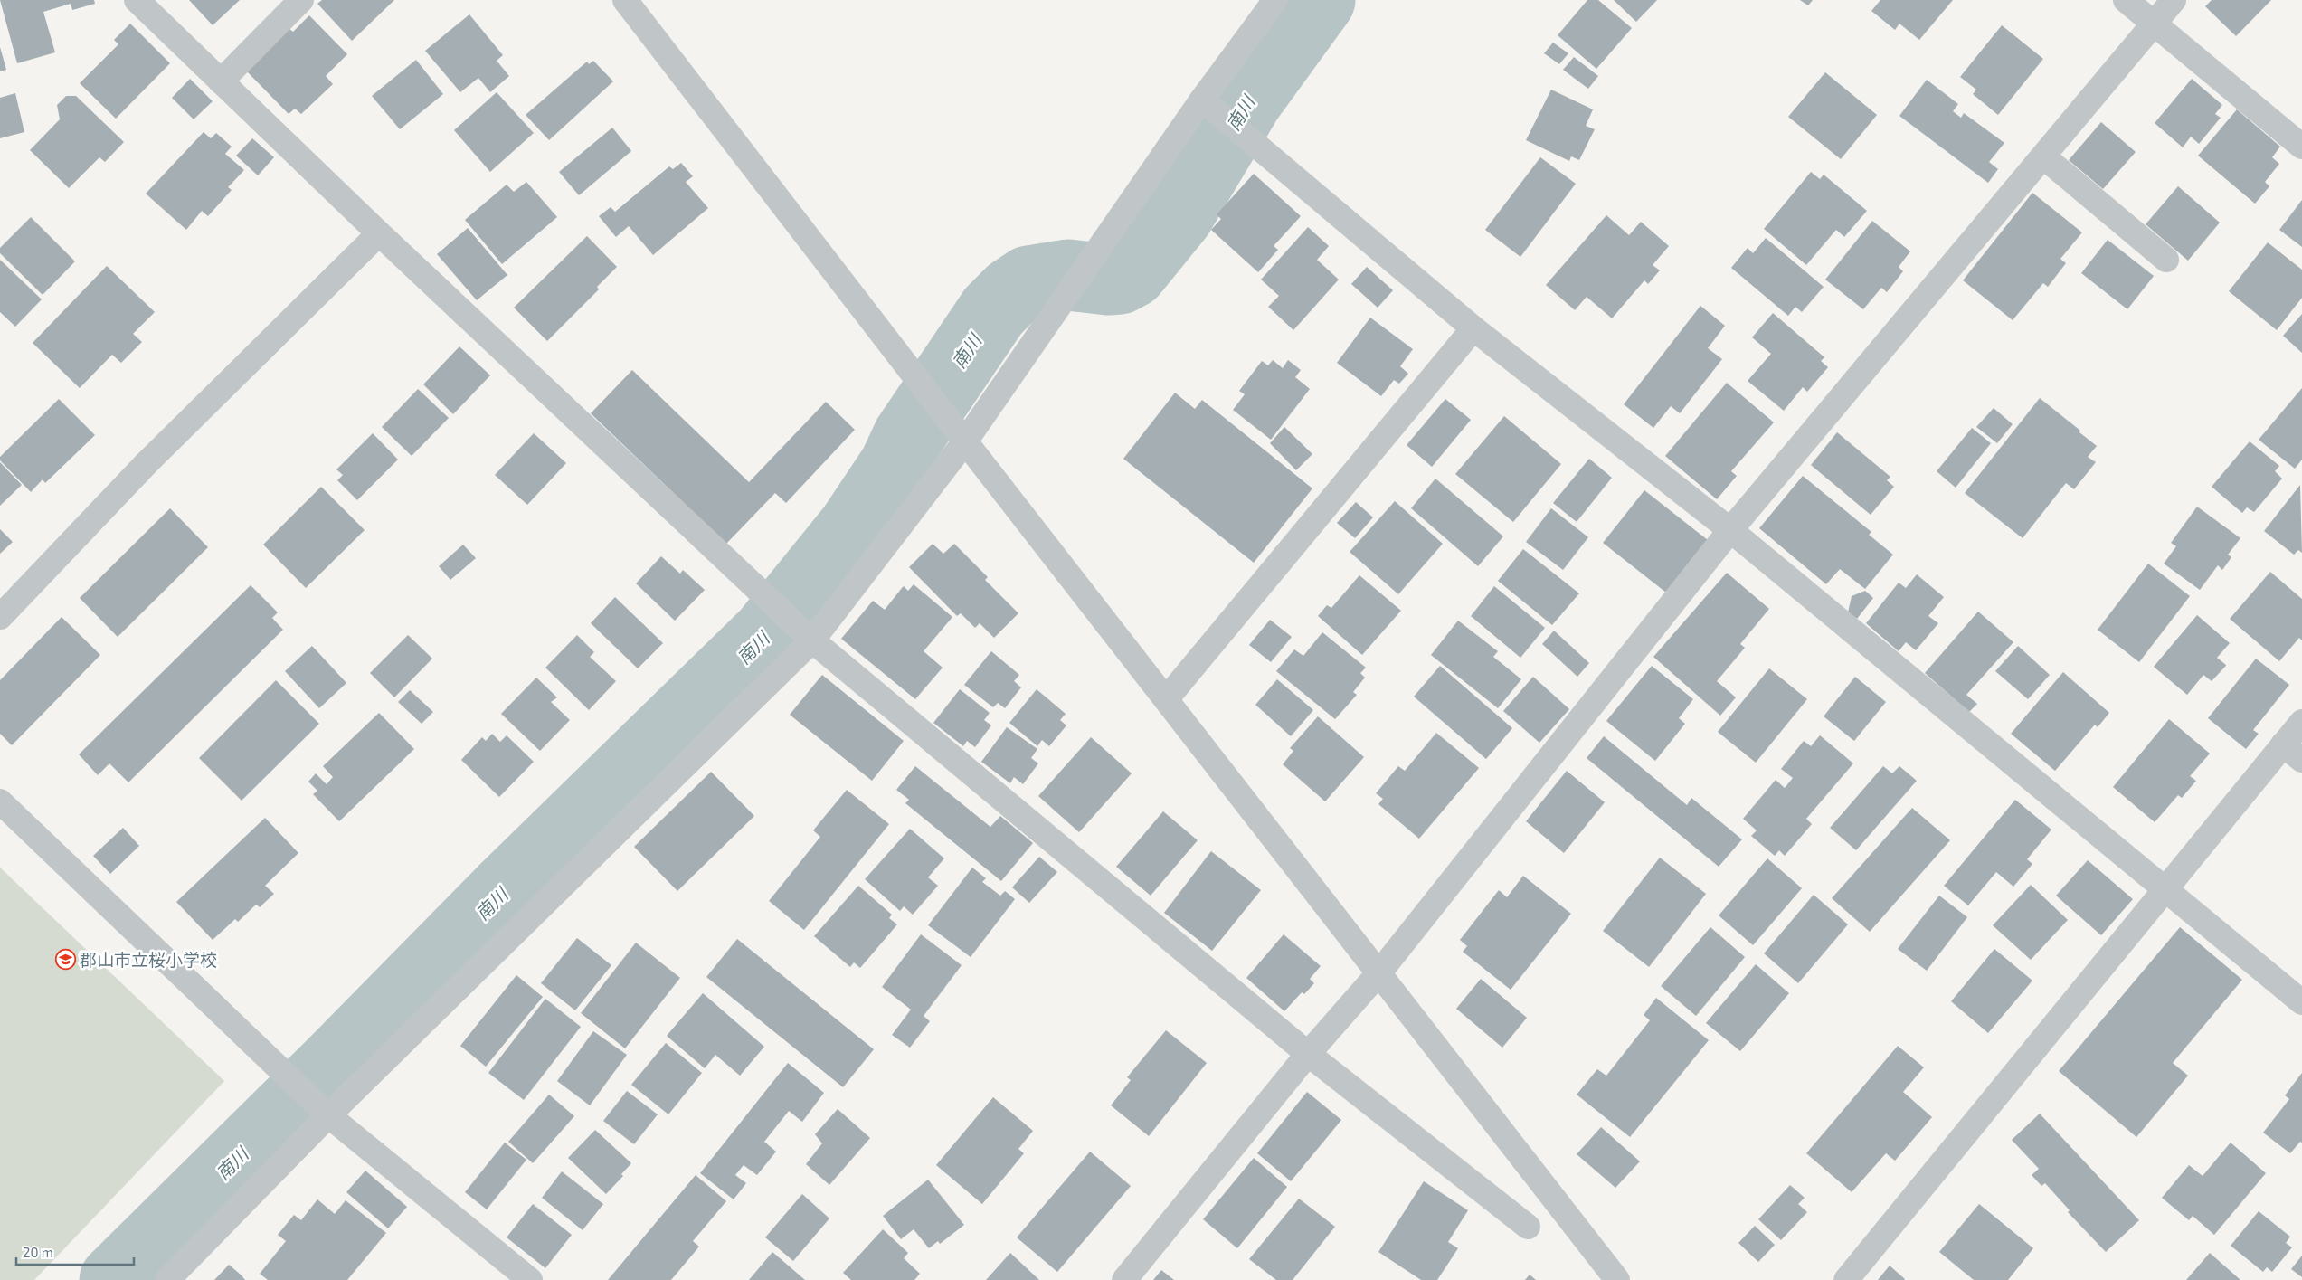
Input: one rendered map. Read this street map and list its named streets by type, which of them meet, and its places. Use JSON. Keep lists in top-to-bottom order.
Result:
{
  "water": ["南川"],
  "places": {
    "school or university": ["郡山市立桜小学校"]
  },
  "scale_bar": "20 m"
}
